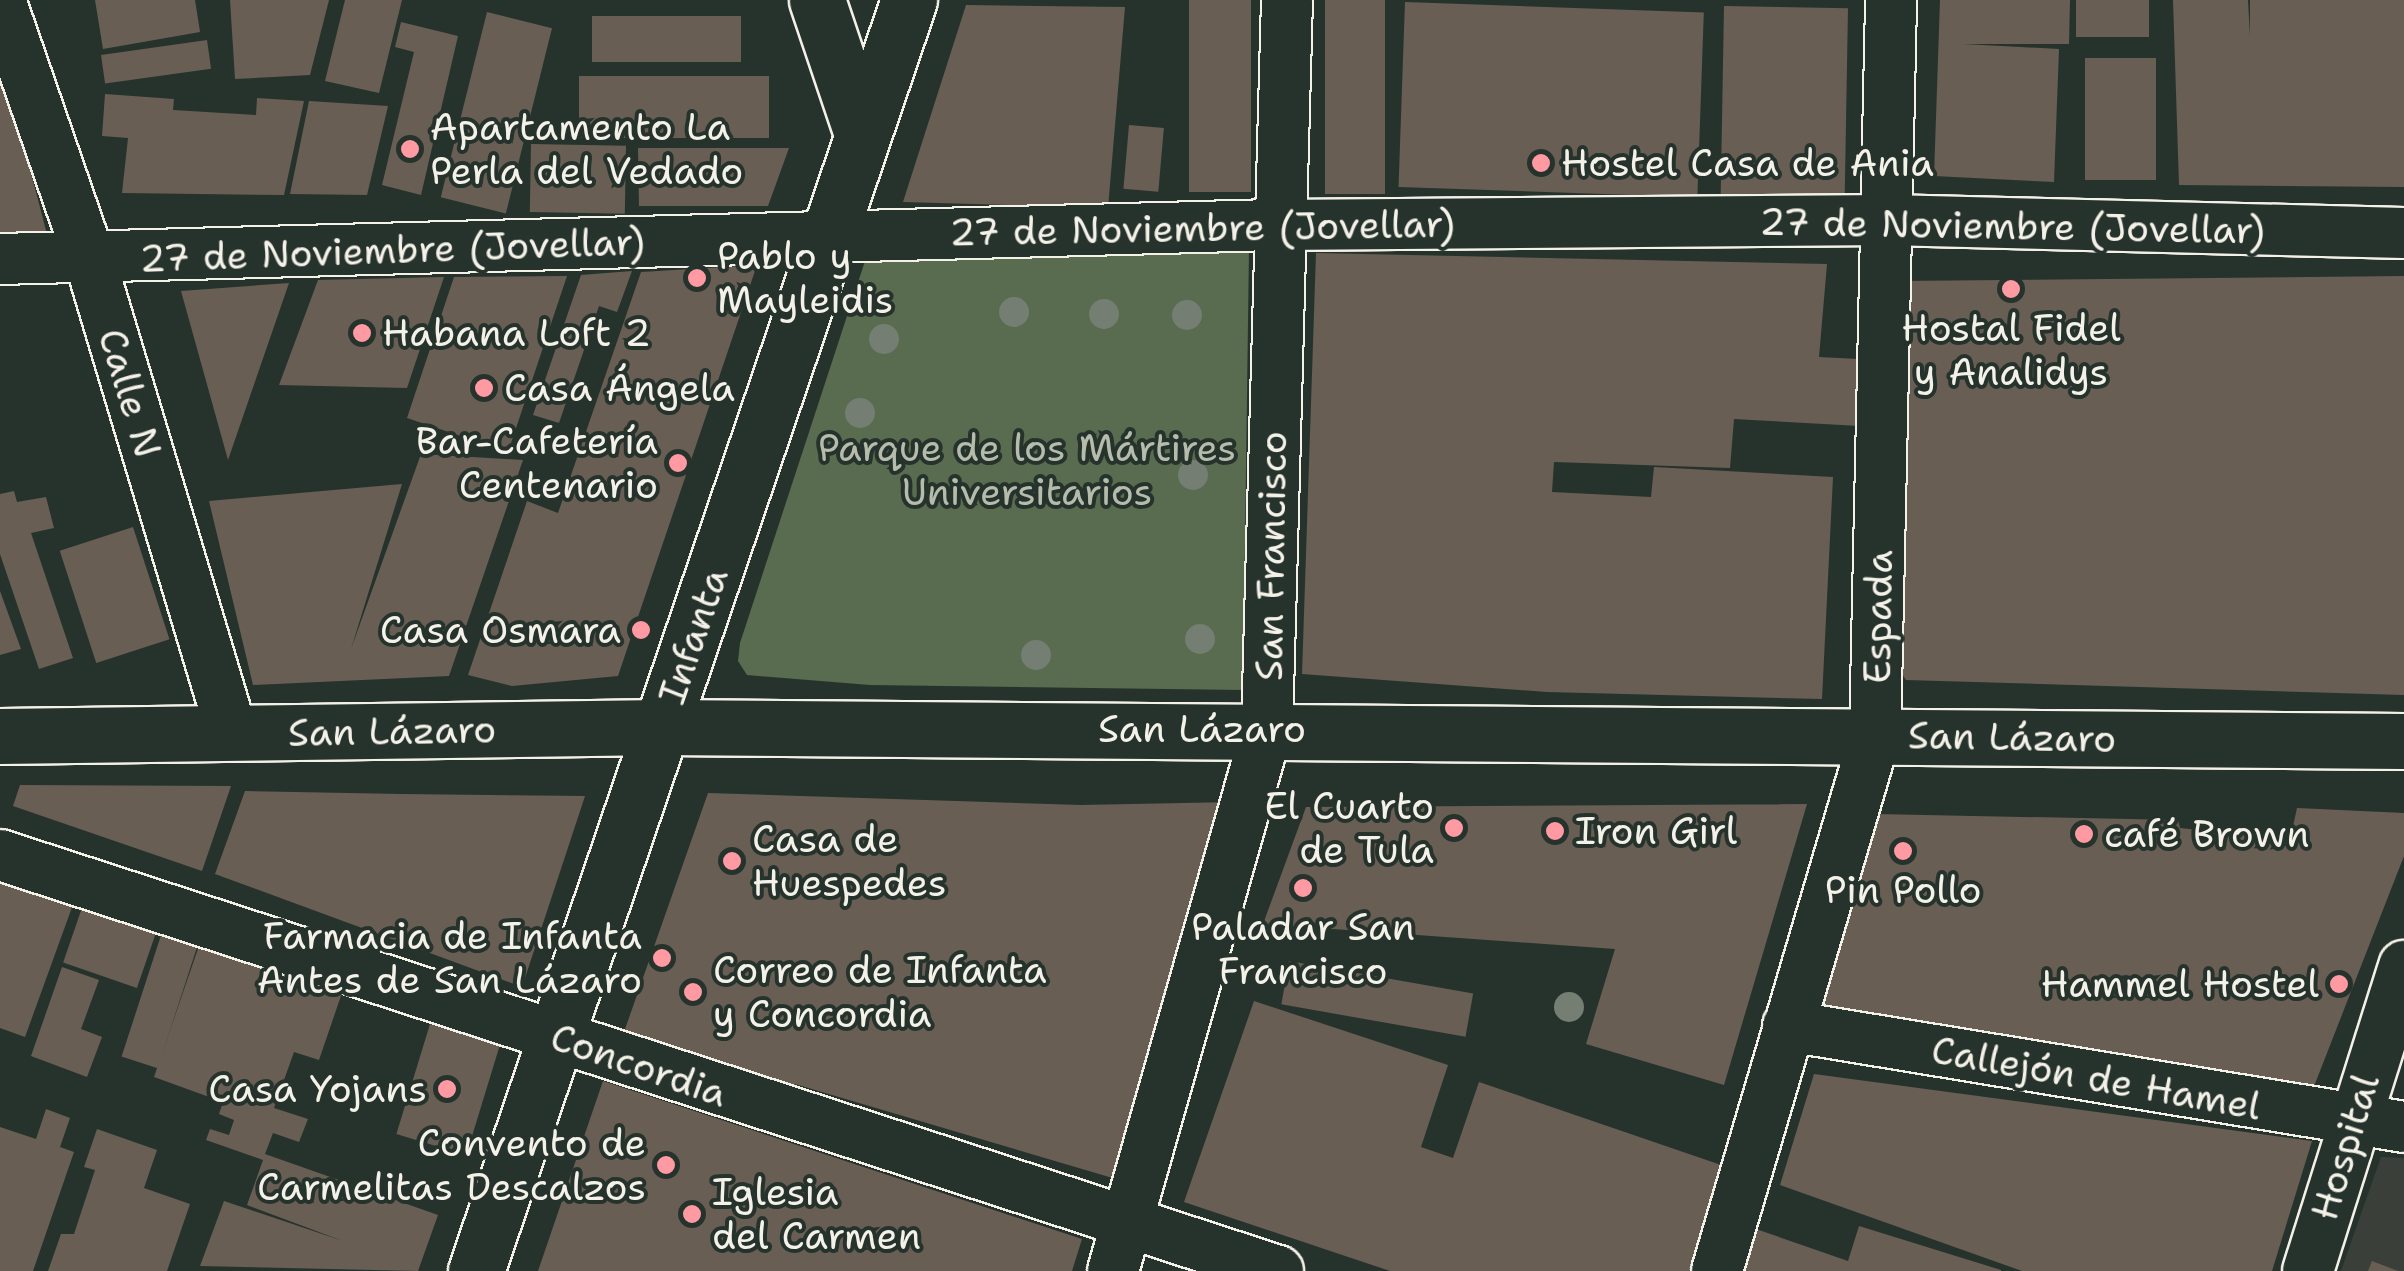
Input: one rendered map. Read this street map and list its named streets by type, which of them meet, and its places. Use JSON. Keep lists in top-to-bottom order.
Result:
{
  "streets": {
    "main road": ["Infanta", "San Lázaro"],
    "street": [
      "27 de Noviembre (Jovellar)",
      "Calle N",
      "San Francisco",
      "Espada",
      "Concordia",
      "Callejón de Hamel",
      "Hospital"
    ]
  },
  "crossings": [
    ["27 de Noviembre (Jovellar)", "Calle N"],
    ["27 de Noviembre (Jovellar)", "San Francisco"],
    ["27 de Noviembre (Jovellar)", "Espada"],
    ["27 de Noviembre (Jovellar)", "Infanta"],
    ["Calle N", "San Lázaro"],
    ["San Francisco", "San Lázaro"],
    ["San Francisco", "Concordia"],
    ["Espada", "San Lázaro"],
    ["Espada", "Callejón de Hamel"],
    ["Infanta", "San Lázaro"],
    ["Infanta", "Concordia"],
    ["Callejón de Hamel", "Hospital"]
  ],
  "parks": ["Parque de los Mártires Universitarios"],
  "places": [
    "Apartamento La Perla del Vedado",
    "Hostel Casa de Ania",
    "Pablo y Mayleidis",
    "Hostal Fidel y Analidys",
    "Habana Loft 2",
    "Casa Ángela",
    "Bar-Cafetería Centenario",
    "Casa Osmara",
    "El Cuarto de Tula",
    "Iron Girl",
    "café Brown",
    "Pin Pollo",
    "Casa de Huespedes",
    "Paladar San Francisco",
    "Farmacia de Infanta Antes de San Lázaro",
    "Hammel Hostel",
    "Correo de Infanta y Concordia",
    "Casa Yojans",
    "Convento de Carmelitas Descalzos",
    "Iglesia del Carmen"
  ]
}
